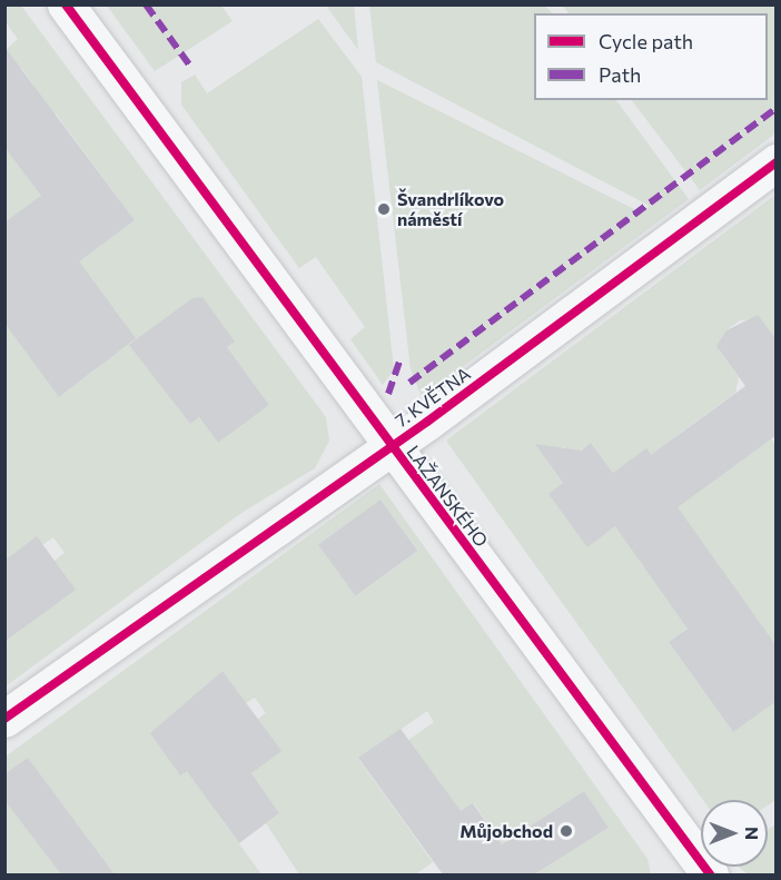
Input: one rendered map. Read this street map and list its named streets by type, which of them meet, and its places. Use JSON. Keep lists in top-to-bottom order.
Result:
{
  "streets": {
    "street": ["7. KVĚTNA", "LAŽANSKÉHO"]
  },
  "crossings": [
    ["7. KVĚTNA", "LAŽANSKÉHO"]
  ],
  "places": ["Švandrlíkovo náměstí", "Můjobchod"],
  "legend": ["Cycle path", "Path"],
  "north": "right"
}
